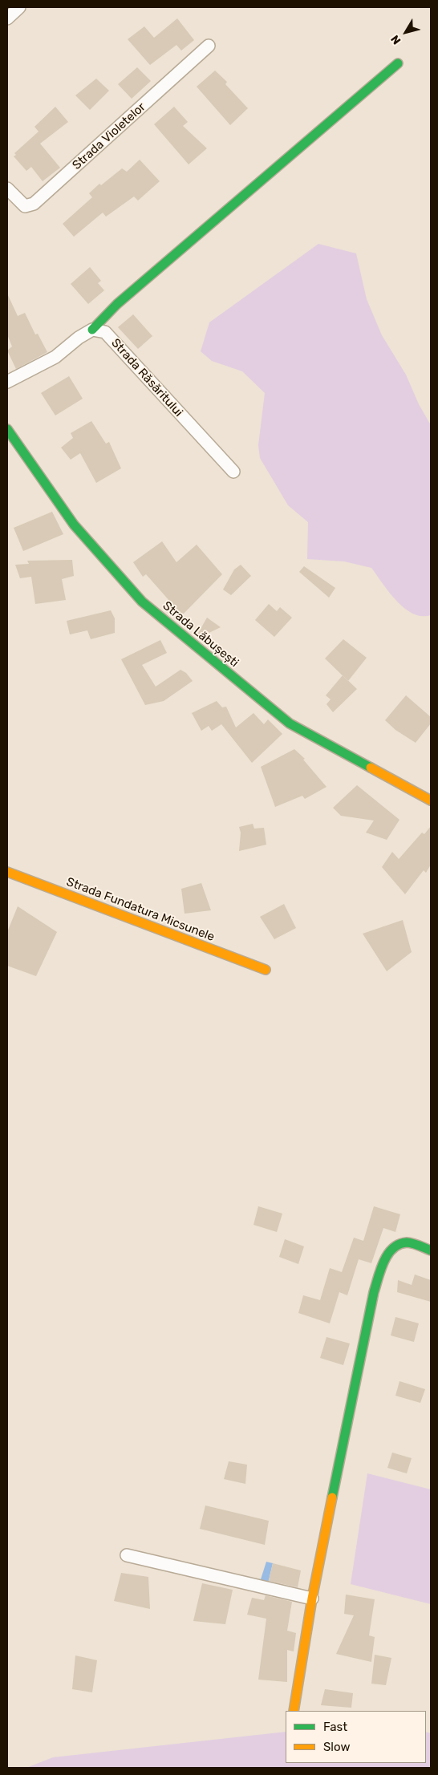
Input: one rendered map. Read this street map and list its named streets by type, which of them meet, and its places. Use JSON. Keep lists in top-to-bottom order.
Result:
{
  "streets": {
    "street": [
      "Strada Violetelor",
      "Strada Răsăritului",
      "Strada Lăbușești",
      "Strada Fundatura Micsunele"
    ]
  },
  "legend": ["Fast", "Slow"],
  "north": "bottom left"
}
